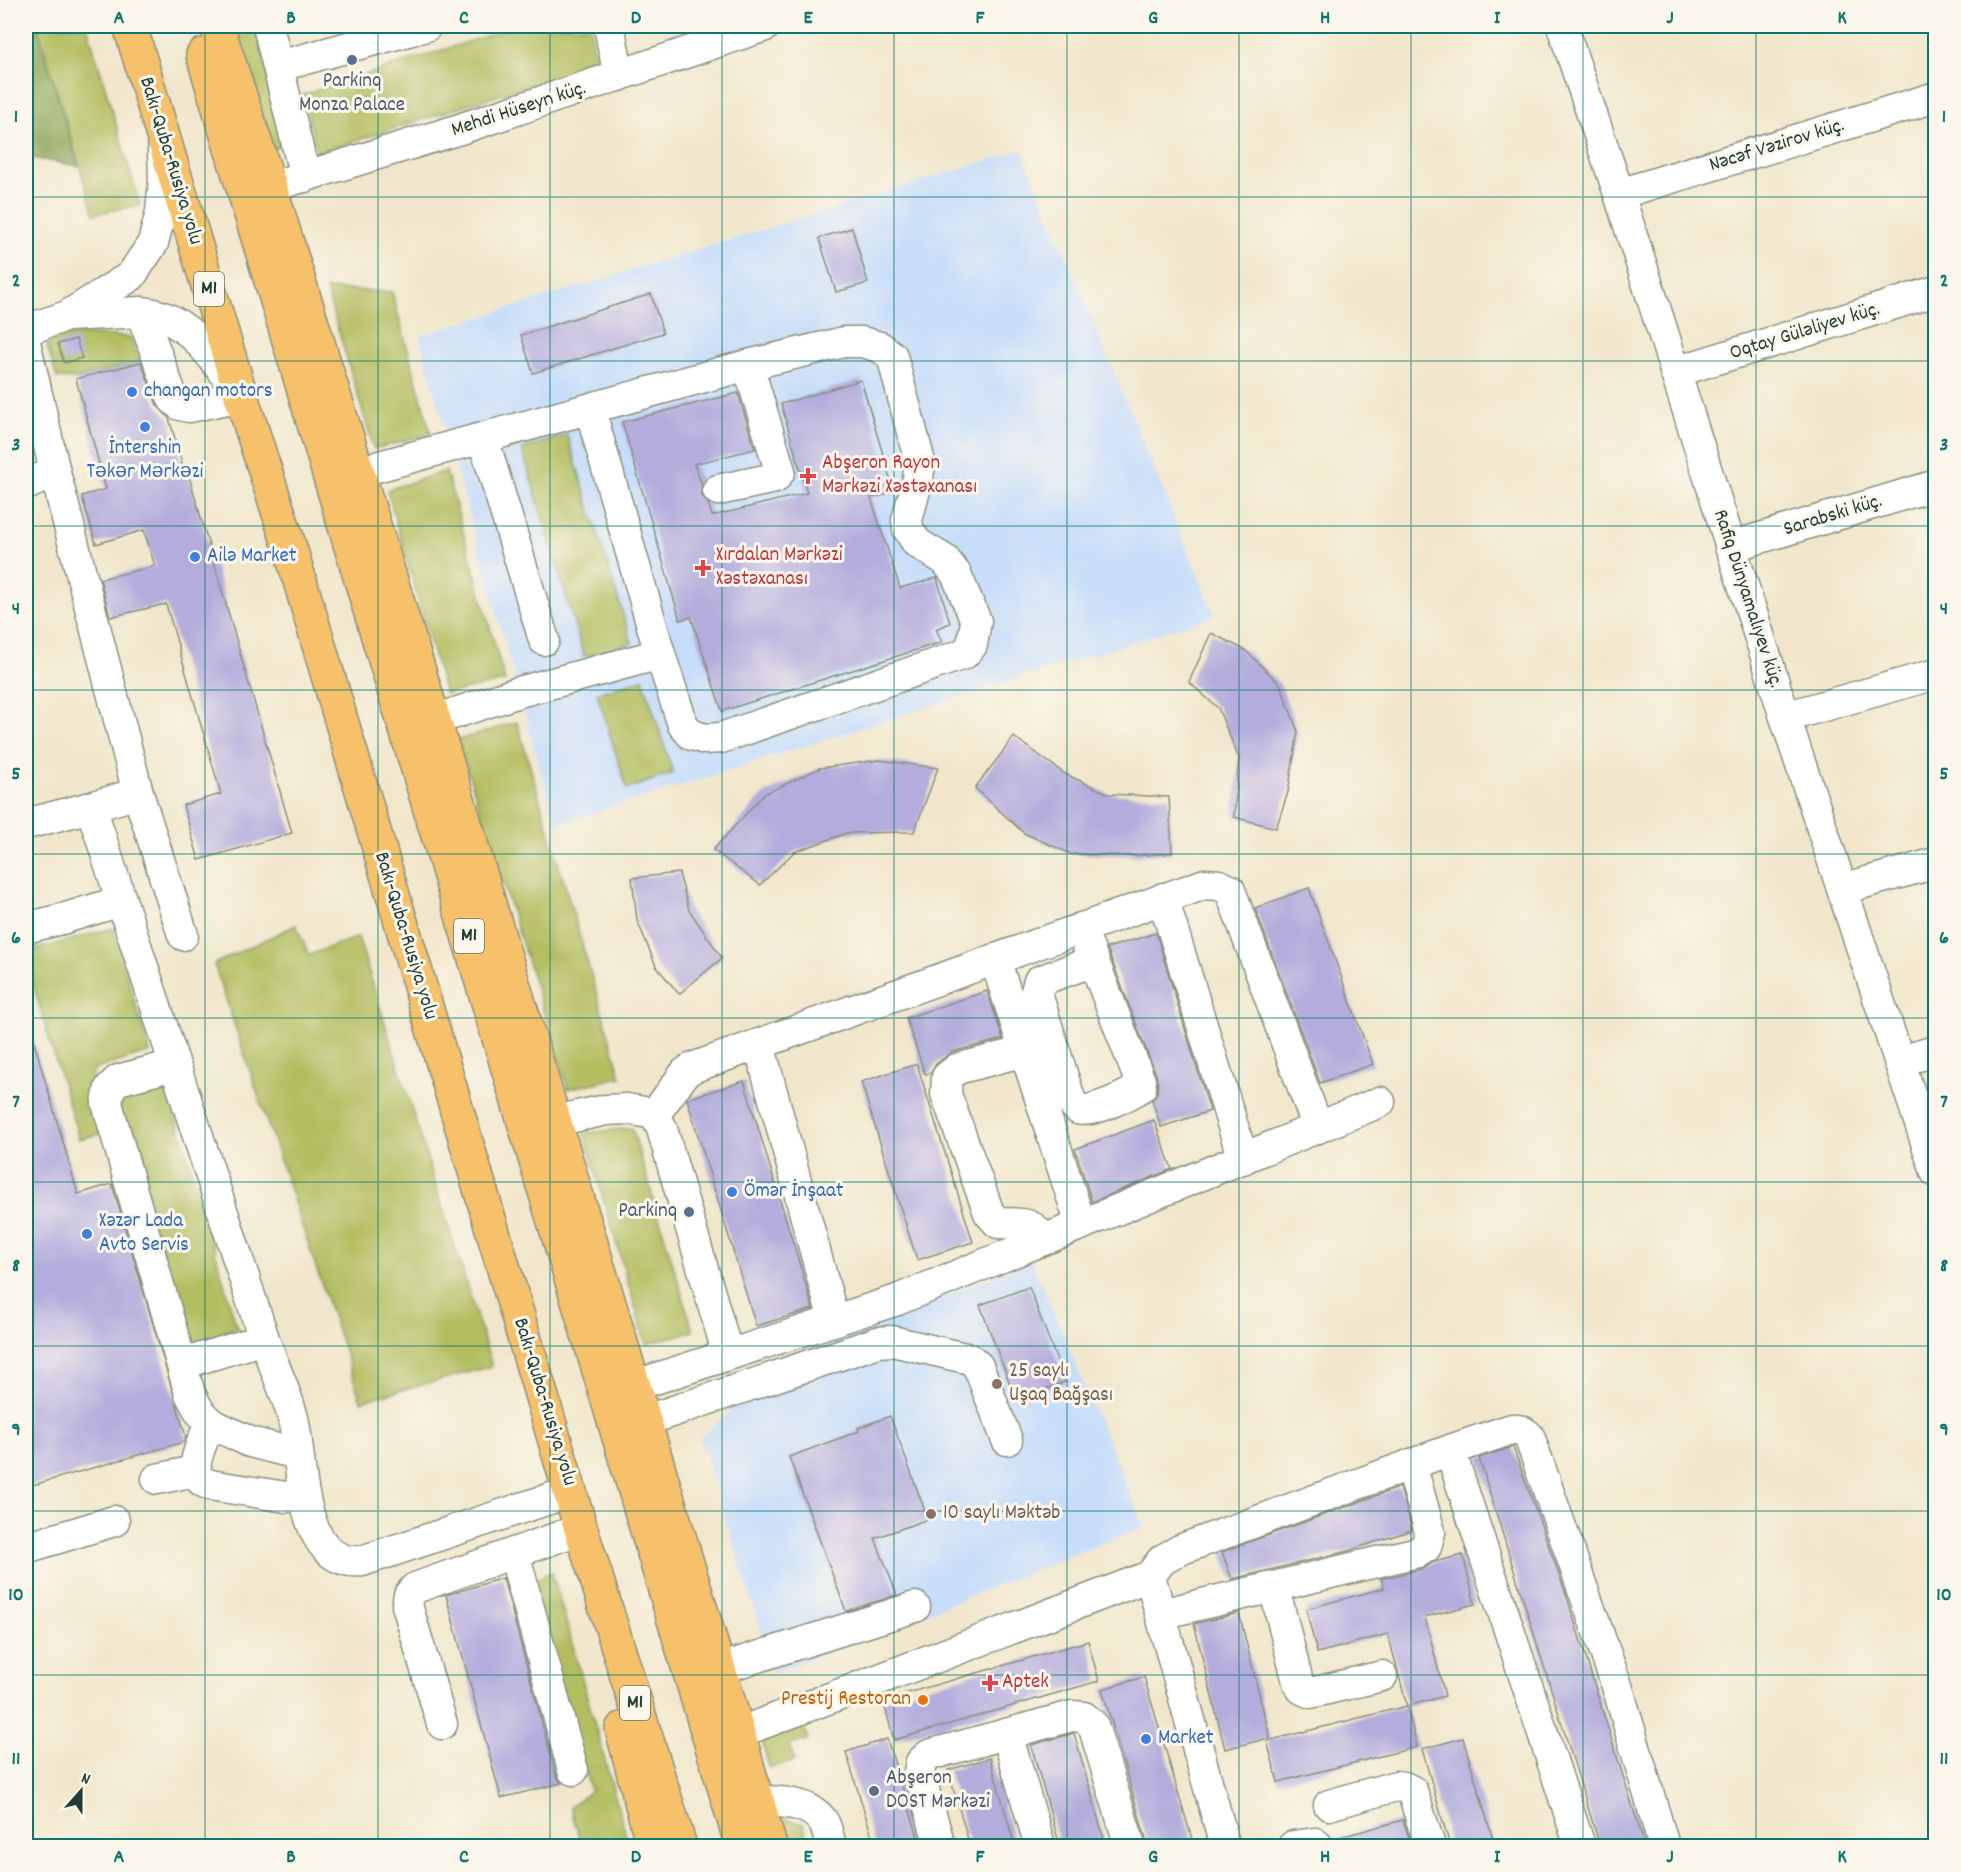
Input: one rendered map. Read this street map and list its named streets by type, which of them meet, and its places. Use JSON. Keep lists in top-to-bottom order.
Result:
{
  "streets": {
    "highway": ["Bakı-Quba-Rusiya yolu", "M1"],
    "street": [
      "Mehdi Hüseyn küç.",
      "Nəcəf Vəzirov küç.",
      "Oqtay Güləliyev küç.",
      "Sarabski küç.",
      "Rafiq Dünyamalıyev küç."
    ]
  },
  "crossings": [
    ["Nəcəf Vəzirov küç.", "Rafiq Dünyamalıyev küç."],
    ["Oqtay Güləliyev küç.", "Rafiq Dünyamalıyev küç."],
    ["Sarabski küç.", "Rafiq Dünyamalıyev küç."]
  ],
  "places": {
    "other": [
      "Parkinq Monza Palace",
      "changan motors",
      "İntershin Tәkәr Mәrkәzi",
      "Ailə Market",
      "Ömər İnşaat",
      "Parkinq",
      "Xəzər Lada Avto Servis",
      "25 saylı Uşaq Bağşası",
      "10 saylı Məktəb",
      "Prestij Restoran",
      "Market",
      "Abşeron DOST Mərkəzi"
    ],
    "health": ["Abşeron Rayon Mərkəzi Xəstəxanası", "Xırdalan Mərkəzi Xəstəxanası", "Aptek"]
  },
  "north": "top",
  "grid": {
    "columns": [
      "A",
      "B",
      "C",
      "D",
      "E",
      "F",
      "G",
      "H",
      "I",
      "J",
      "K"
    ],
    "rows": [
      "1",
      "2",
      "3",
      "4",
      "5",
      "6",
      "7",
      "8",
      "9",
      "10",
      "11"
    ]
  }
}
